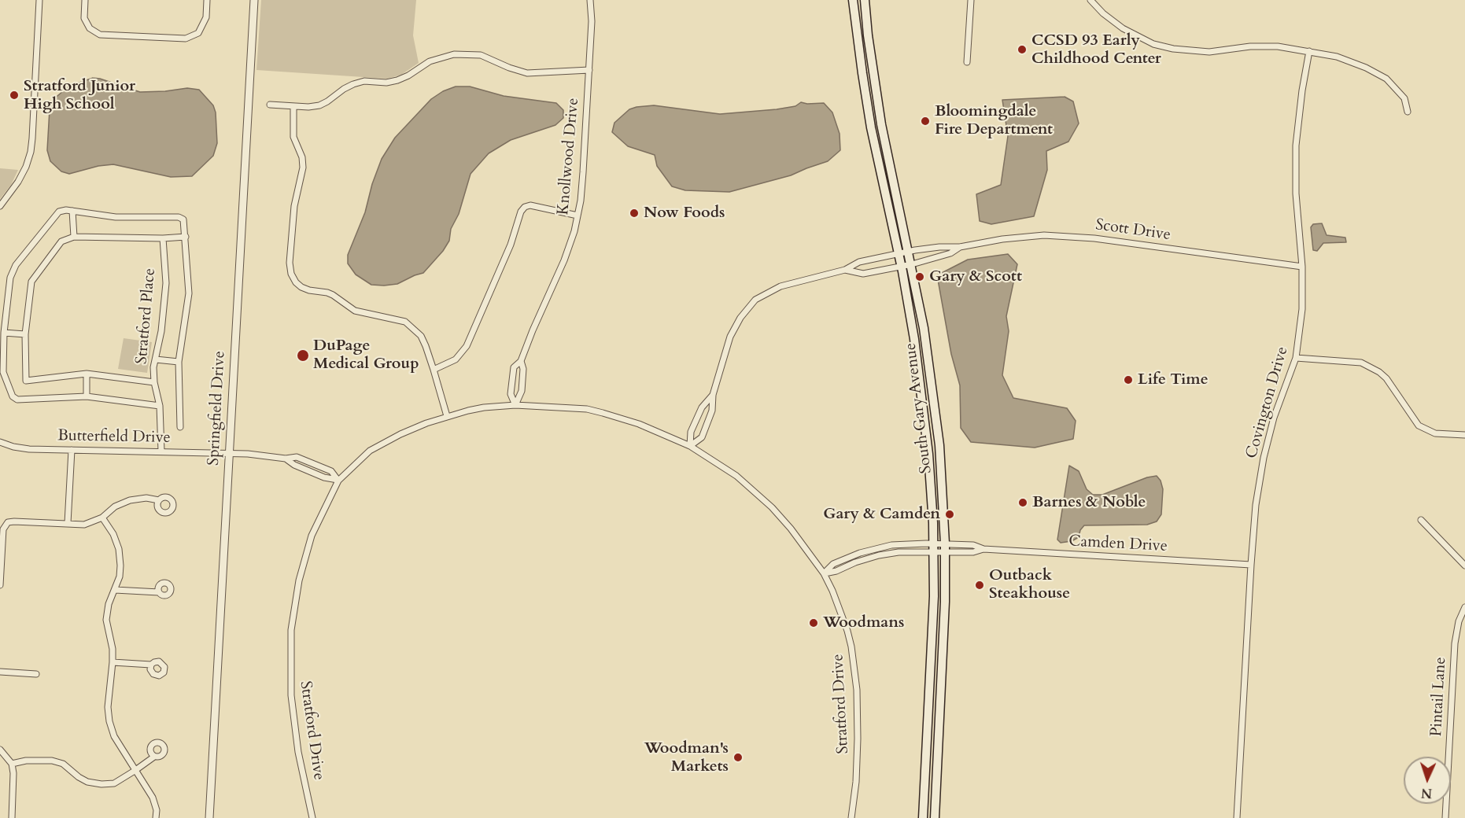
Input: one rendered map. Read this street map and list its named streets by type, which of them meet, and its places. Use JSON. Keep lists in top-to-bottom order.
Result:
{
  "streets": {
    "main road": ["South Gary Avenue"],
    "street": [
      "Knollwood Drive",
      "Scott Drive",
      "Stratford Place",
      "Covington Drive",
      "Springfield Drive",
      "Butterfield Drive",
      "Camden Drive",
      "Pintail Lane",
      "Stratford Drive"
    ]
  },
  "crossings": [
    ["Knollwood Drive", "Stratford Drive"],
    ["Scott Drive", "Covington Drive"],
    ["Scott Drive", "South Gary Avenue"],
    ["Scott Drive", "Stratford Drive"],
    ["Stratford Place", "Butterfield Drive"],
    ["Covington Drive", "Camden Drive"],
    ["Springfield Drive", "Butterfield Drive"],
    ["South Gary Avenue", "Camden Drive"],
    ["Butterfield Drive", "Stratford Drive"],
    ["Camden Drive", "Stratford Drive"]
  ],
  "places": [
    "CCSD 93 Early Childhood Center",
    "Stratford Junior High School",
    "Bloomingdale Fire Department",
    "Now Foods",
    "Gary & Scott",
    "DuPage Medical Group",
    "Life Time",
    "Barnes & Noble",
    "Gary & Camden",
    "Outback Steakhouse",
    "Woodmans",
    "Woodman's Markets"
  ],
  "north": "bottom"
}
